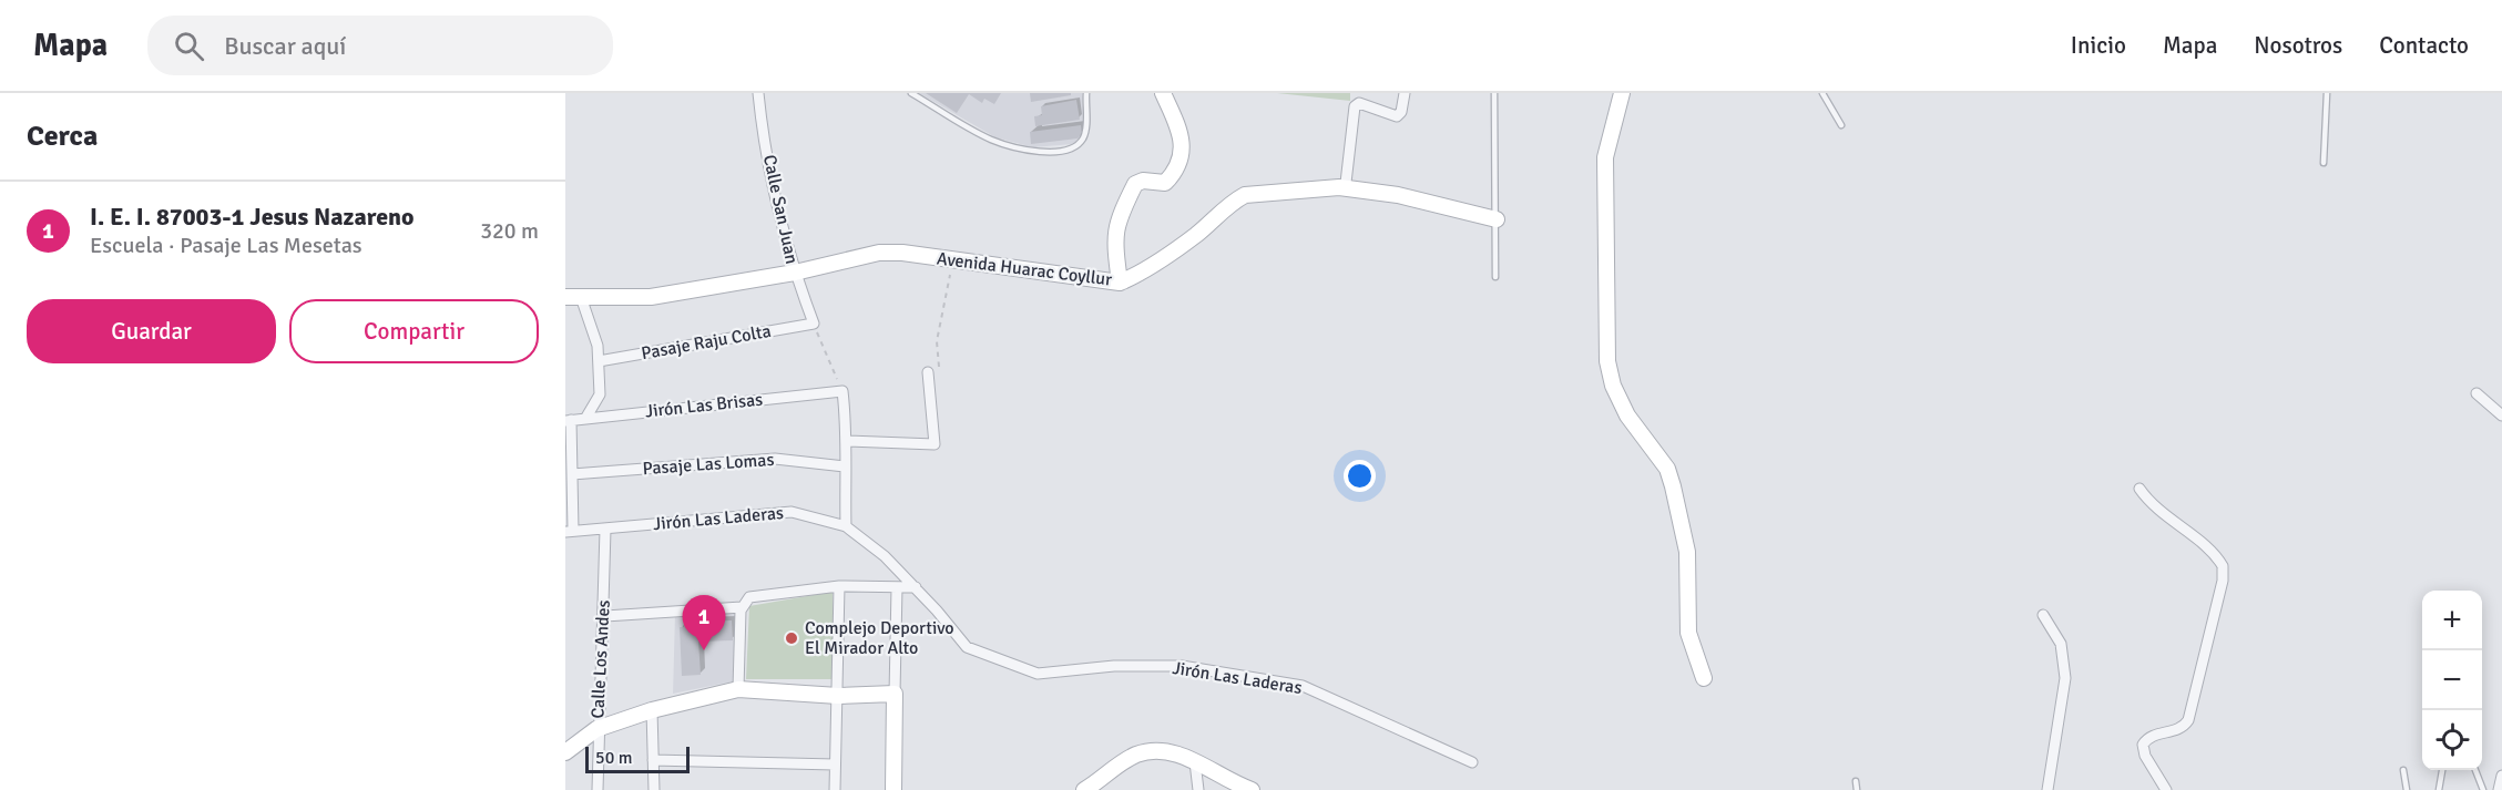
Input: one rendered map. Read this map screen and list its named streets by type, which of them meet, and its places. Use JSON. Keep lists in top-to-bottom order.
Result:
{
  "streets": {
    "main road": ["Avenida Huarac Coyllur"],
    "street": [
      "Calle San Juan",
      "Pasaje Raju Colta",
      "Jirón Las Brisas",
      "Pasaje Las Lomas",
      "Jirón Las Laderas",
      "Calle Los Andes"
    ]
  },
  "crossings": [
    ["Calle San Juan", "Avenida Huarac Coyllur"],
    ["Calle San Juan", "Pasaje Raju Colta"],
    ["Jirón Las Laderas", "Calle Los Andes"]
  ],
  "places": ["Complejo Deportivo El Mirador Alto"],
  "scale_bar": "50 m",
  "page": {
    "header": "Mapa",
    "search": "Buscar aquí",
    "nav": [
      "Inicio",
      "Mapa",
      "Nosotros",
      "Contacto"
    ],
    "heading": "Cerca",
    "list": [
      {
        "mark": "1",
        "name": "I. E. I. 87003-1 Jesus Nazareno",
        "note": "Escuela · Pasaje Las Mesetas",
        "value": "320 m"
      }
    ],
    "buttons": ["Guardar", "Compartir"],
    "map_buttons": ["+", "−"],
    "pins": "1",
    "scale": "50 m"
  }
}
